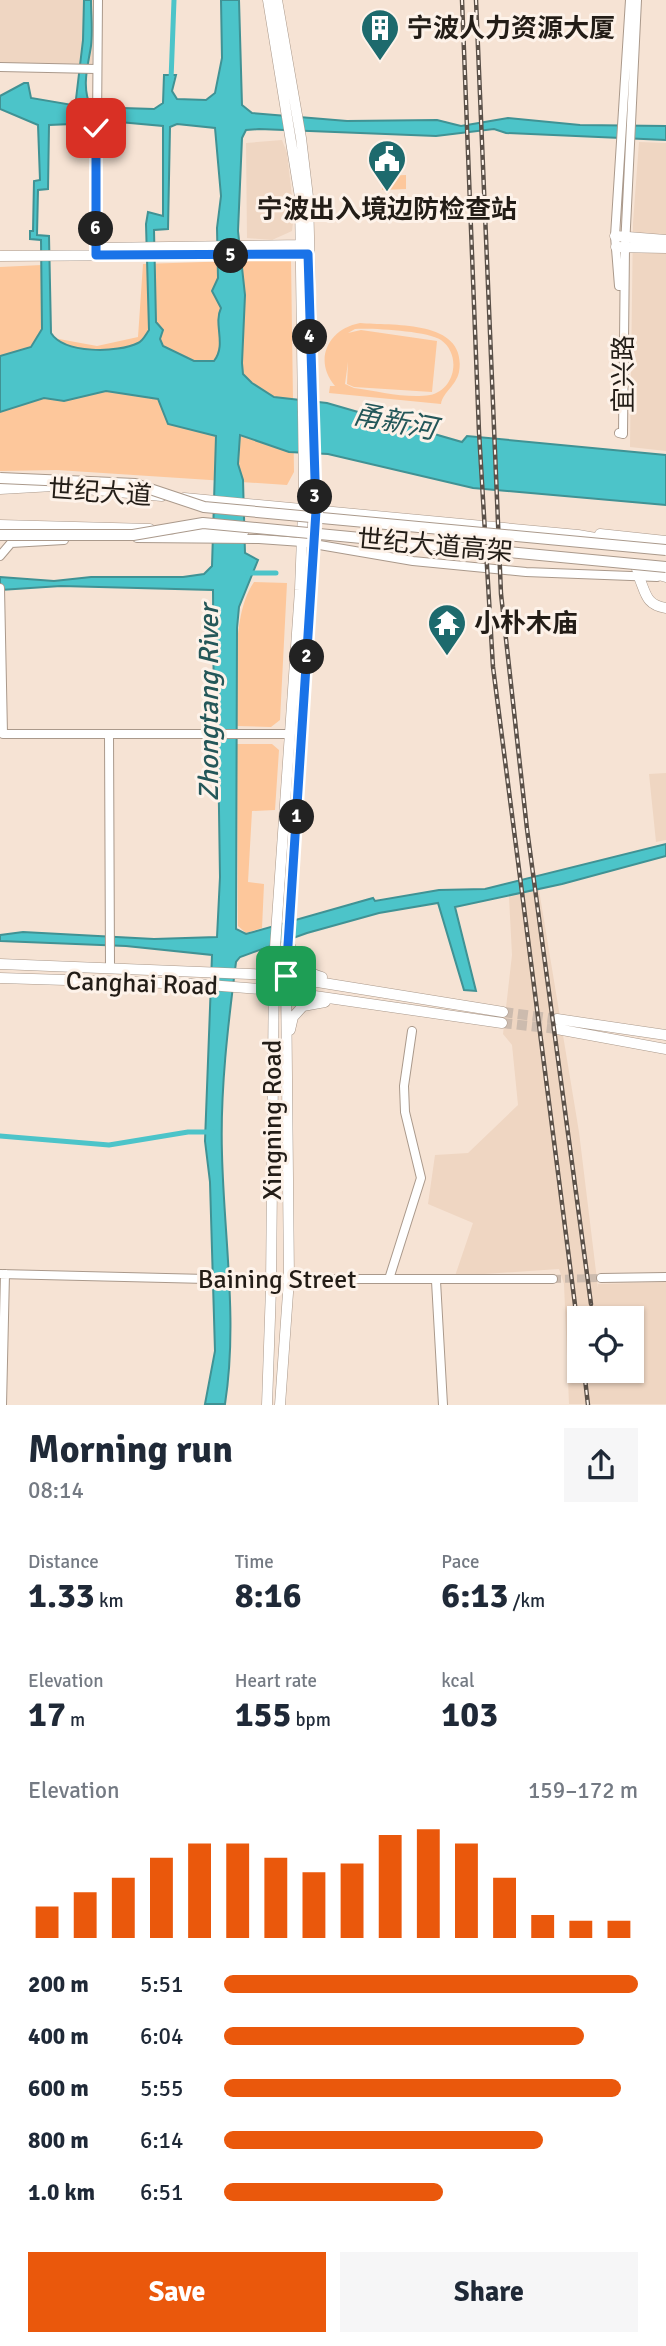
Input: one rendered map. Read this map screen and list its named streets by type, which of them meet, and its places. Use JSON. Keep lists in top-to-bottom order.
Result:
{
  "streets": {
    "highway": ["世纪大道高架"],
    "main road": ["世纪大道", "Canghai Road", "Xingning Road"],
    "street": ["宜兴路", "Baining Street"]
  },
  "crossings": [
    ["世纪大道", "世纪大道高架"],
    ["世纪大道", "Xingning Road"],
    ["Canghai Road", "Xingning Road"],
    ["Xingning Road", "Baining Street"]
  ],
  "water": ["甬新河", "Zhongtang River"],
  "places": {
    "building": ["宁波人力资源大厦"],
    "public building": ["宁波出入境边防检查站"],
    "temple": ["小朴木庙"]
  },
  "page": {
    "pins": [
      "6",
      "5",
      "4",
      "3",
      "2",
      "1"
    ],
    "heading": ["Morning run", "08:14"],
    "stats": [
      ["Distance", "1.33 km"],
      ["Time", "8:16"],
      ["Pace", "6:13 /km"],
      ["Elevation", "17 m"],
      ["Heart rate", "155 bpm"],
      ["kcal", "103"]
    ],
    "chart": ["Elevation", "159–172 m"],
    "list": [
      {
        "name": "200 m",
        "note": "5:51"
      },
      {
        "name": "400 m",
        "note": "6:04"
      },
      {
        "name": "600 m",
        "note": "5:55"
      },
      {
        "name": "800 m",
        "note": "6:14"
      },
      {
        "name": "1.0 km",
        "note": "6:51"
      }
    ],
    "buttons": ["Save", "Share"]
  }
}
